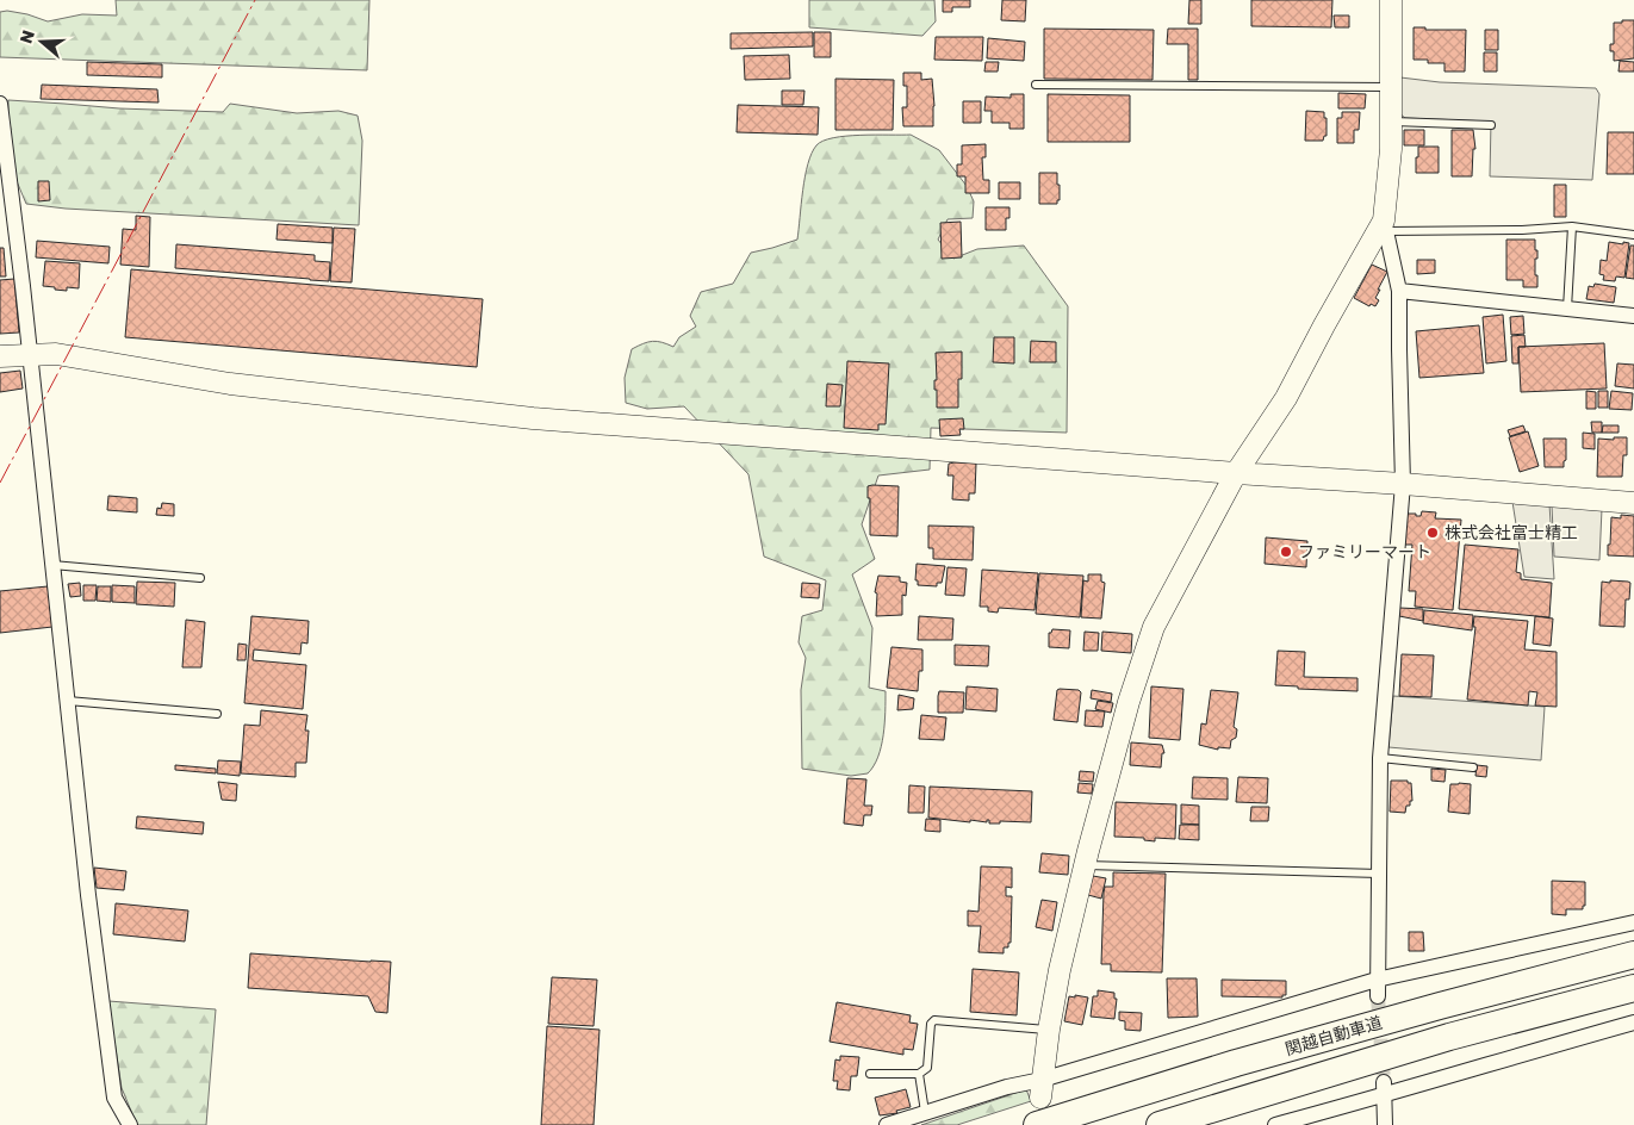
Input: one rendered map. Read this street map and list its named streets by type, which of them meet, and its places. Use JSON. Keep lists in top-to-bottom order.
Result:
{
  "streets": {
    "highway": ["関越自動車道"]
  },
  "places": ["株式会社富士精工", "ファミリーマート"],
  "north": "left"
}
